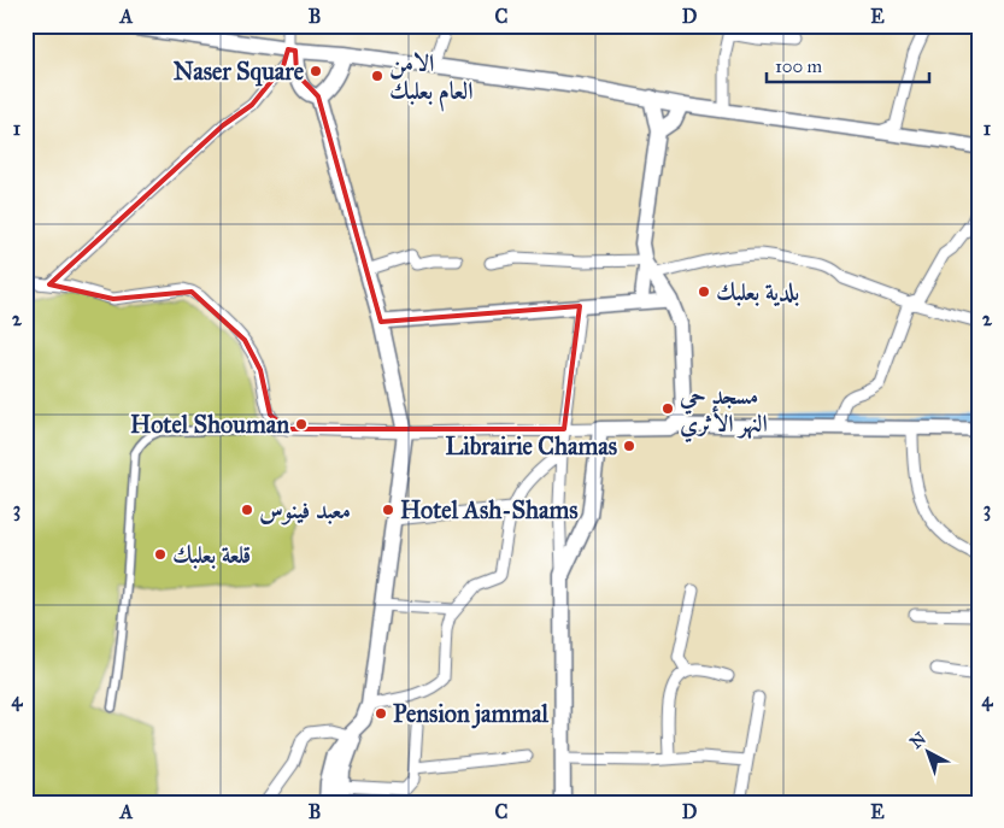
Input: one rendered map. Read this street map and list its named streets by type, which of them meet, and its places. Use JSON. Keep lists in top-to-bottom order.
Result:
{
  "places": [
    "Naser Square",
    "الامن العام بعلبك",
    "بلدية بعلبك",
    "مسجد حي النهر الأثري",
    "Hotel Shouman",
    "Librairie Chamas",
    "معبد فينوس",
    "Hotel Ash-Shams",
    "قلعة بعلبك",
    "Pension jammal"
  ],
  "scale_bar": "100 m",
  "north": "top left",
  "grid": {
    "columns": [
      "A",
      "B",
      "C",
      "D",
      "E"
    ],
    "rows": [
      "1",
      "2",
      "3",
      "4"
    ]
  }
}
